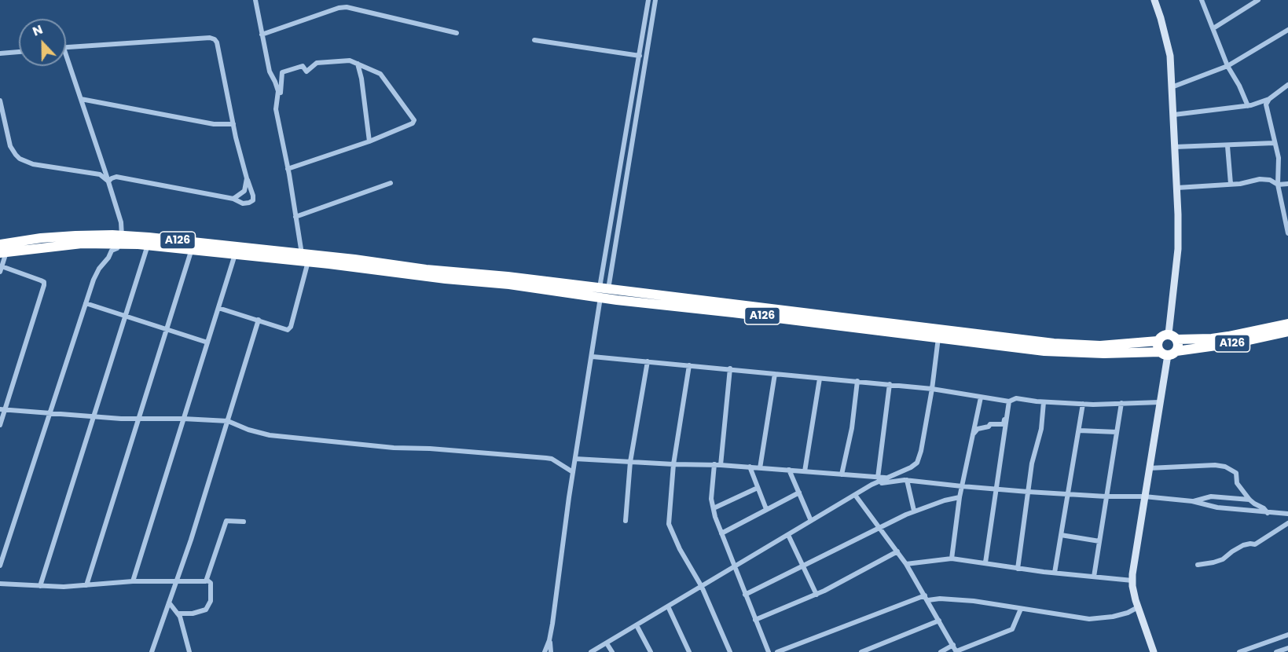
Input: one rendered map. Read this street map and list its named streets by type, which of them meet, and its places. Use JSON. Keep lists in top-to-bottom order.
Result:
{
  "streets": {
    "highway": ["A126"]
  },
  "north": "top"
}
